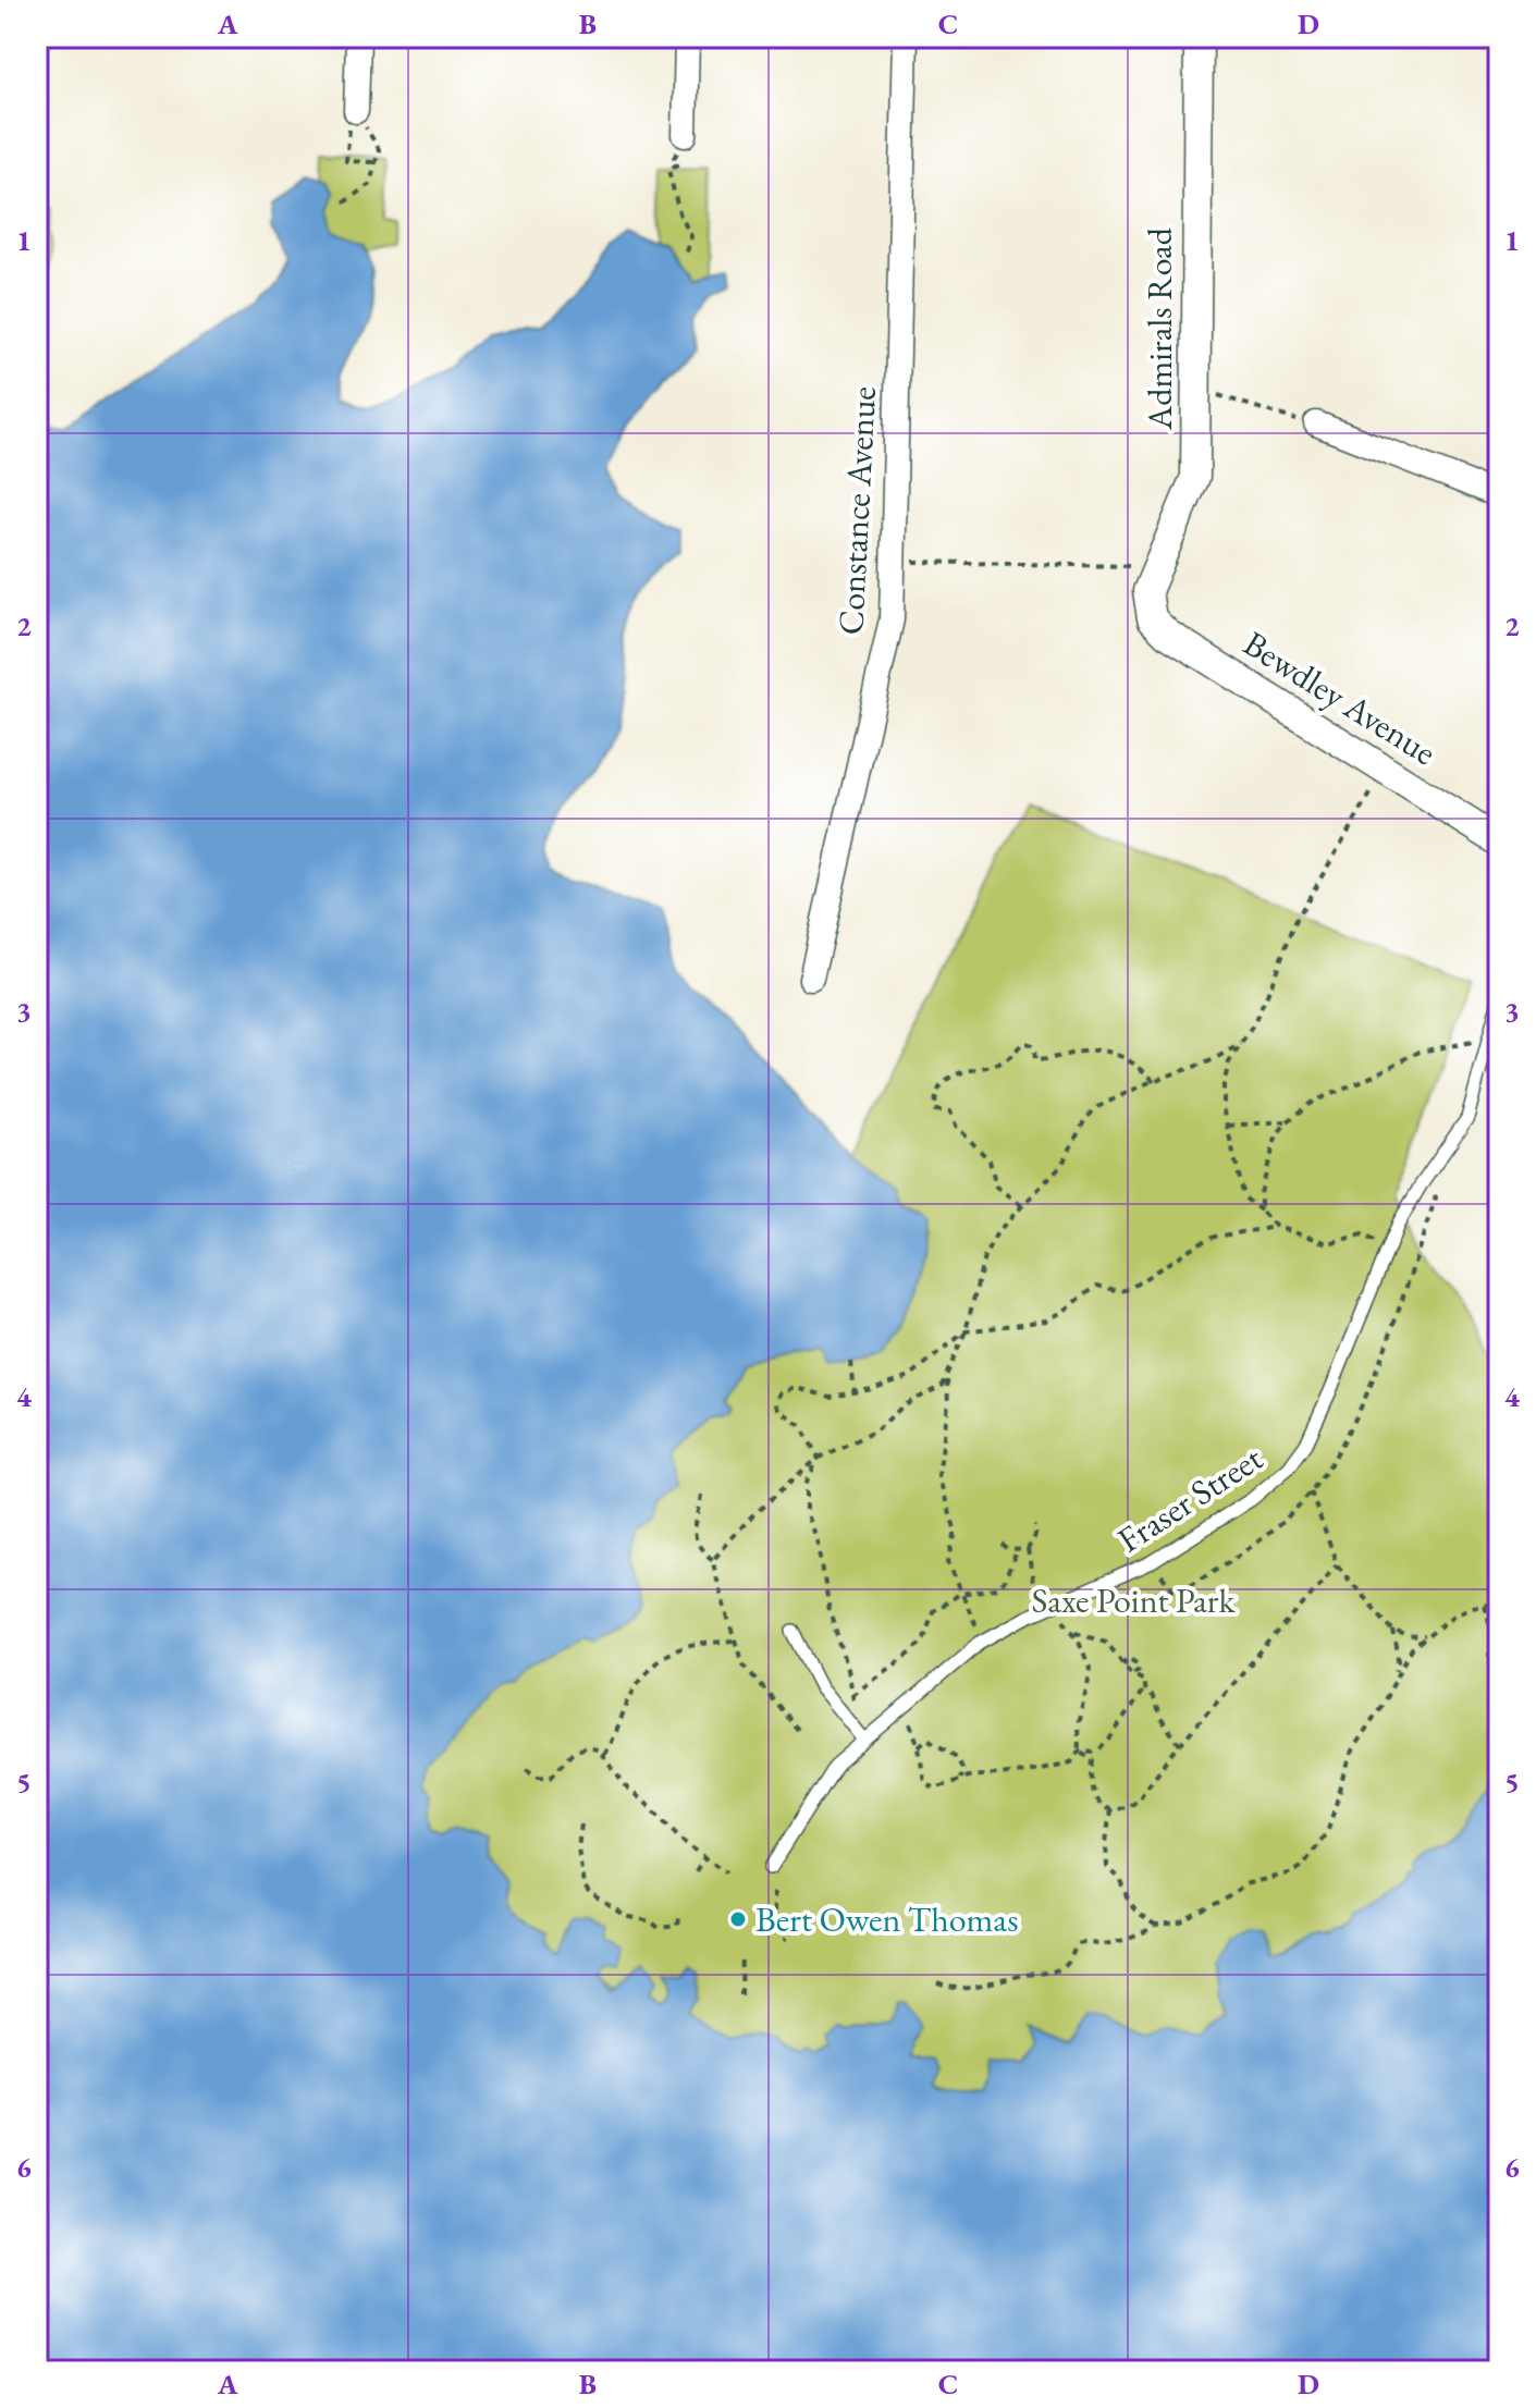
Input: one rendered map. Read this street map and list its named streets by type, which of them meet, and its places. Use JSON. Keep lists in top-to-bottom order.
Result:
{
  "streets": {
    "street": ["Admirals Road", "Constance Avenue", "Bewdley Avenue"],
    "lane": ["Fraser Street"]
  },
  "crossings": [
    ["Admirals Road", "Bewdley Avenue"]
  ],
  "parks": ["Saxe Point Park"],
  "places": ["Bert Owen Thomas"],
  "grid": {
    "columns": [
      "A",
      "B",
      "C",
      "D"
    ],
    "rows": [
      "1",
      "2",
      "3",
      "4",
      "5",
      "6"
    ]
  }
}
